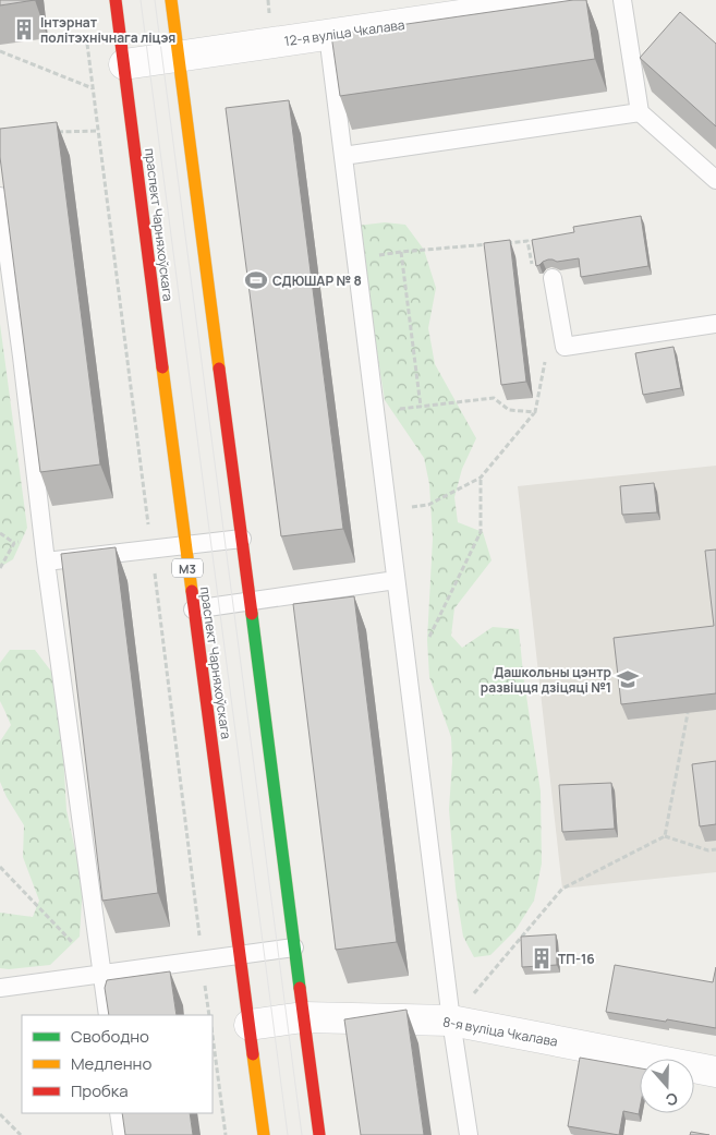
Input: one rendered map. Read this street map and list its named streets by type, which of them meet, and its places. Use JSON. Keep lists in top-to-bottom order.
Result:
{
  "streets": {
    "main road": ["праспект Чарняхоўскага", "М3"],
    "street": ["12-я вуліца Чкалава", "8-я вуліца Чкалава"]
  },
  "crossings": [
    ["12-я вуліца Чкалава", "праспект Чарняхоўскага"],
    ["праспект Чарняхоўскага", "8-я вуліца Чкалава"]
  ],
  "places": {
    "building": ["Інтэрнат політэхнічнага ліцэя", "ТП-16"],
    "sports": ["СДЮШАР № 8"],
    "school or university": ["Дашкольны цэнтр развіцця дзіцяці №1"]
  },
  "legend": ["Свободно", "Медленно", "Пробка"],
  "north": "bottom"
}
